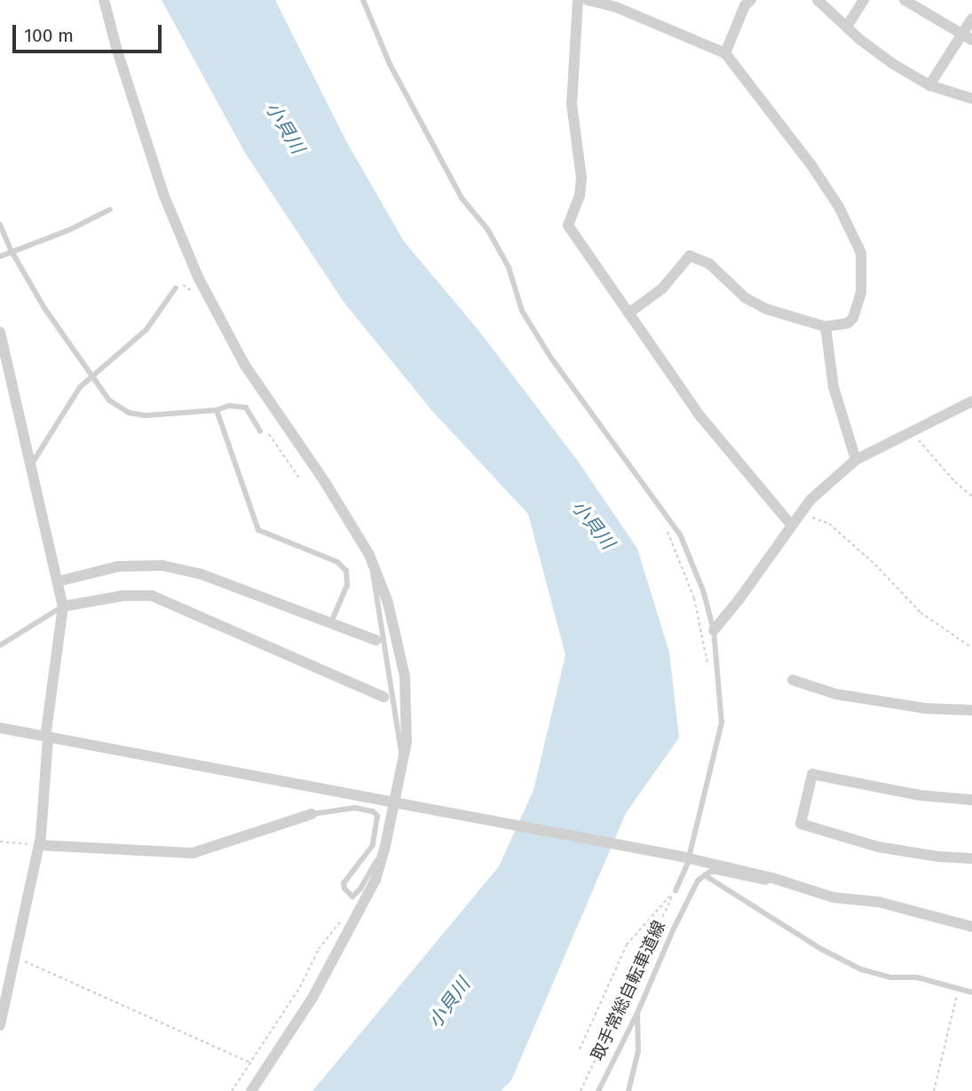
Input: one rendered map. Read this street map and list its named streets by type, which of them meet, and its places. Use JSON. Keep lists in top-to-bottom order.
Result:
{
  "streets": {
    "path": ["取手常総自転車道線"]
  },
  "water": ["小貝川"],
  "scale_bar": "100 m"
}
